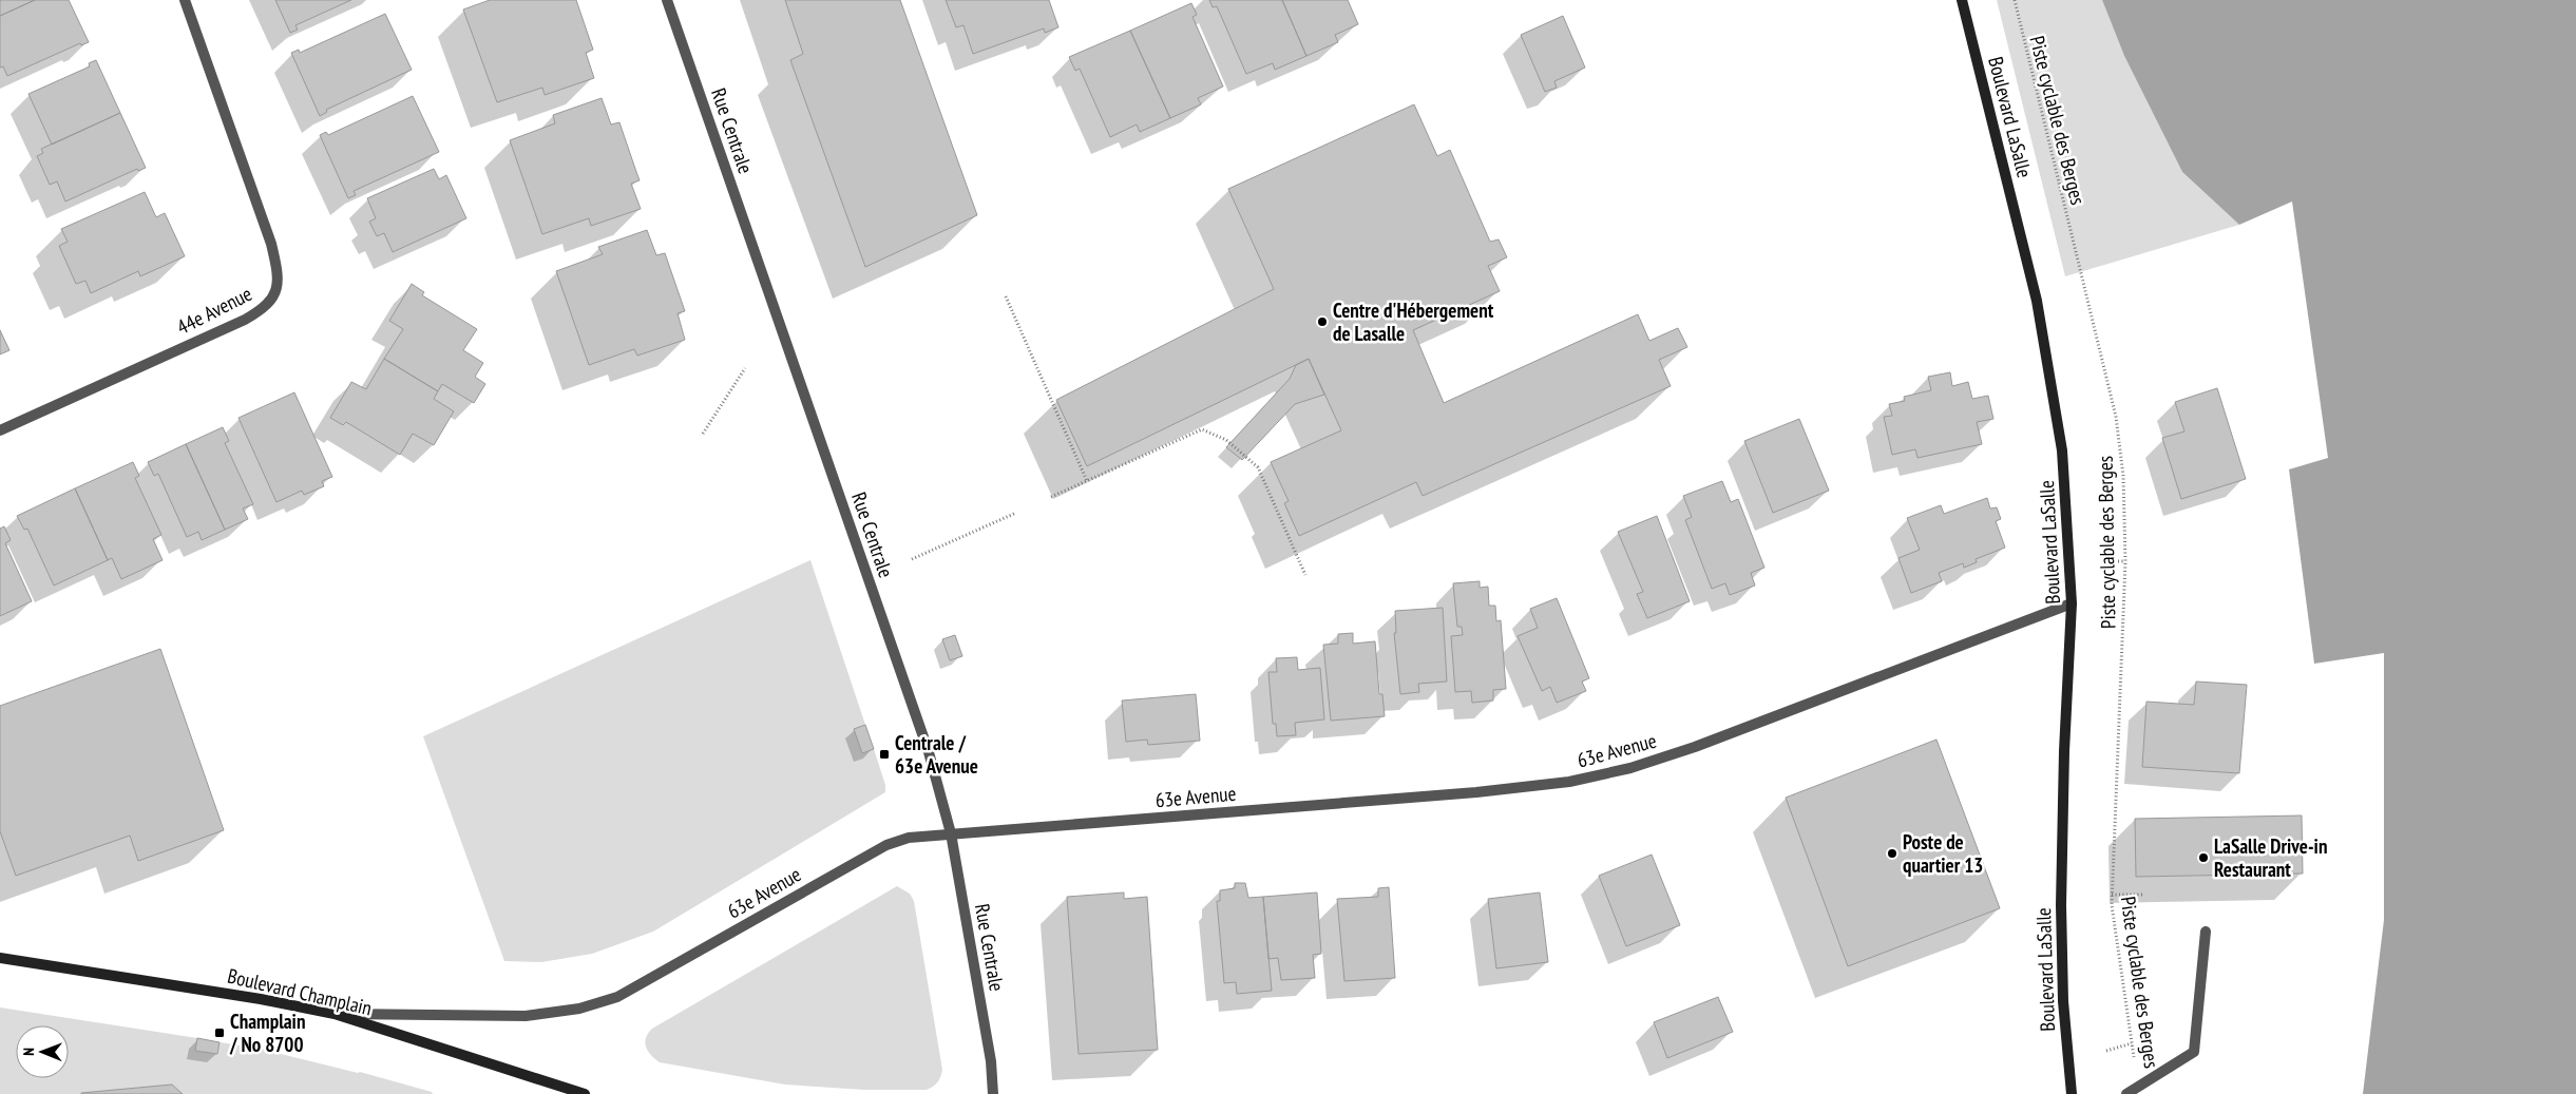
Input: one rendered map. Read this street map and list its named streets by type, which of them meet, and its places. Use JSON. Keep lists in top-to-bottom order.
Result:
{
  "streets": {
    "main road": ["Boulevard LaSalle", "Boulevard Champlain"],
    "street": ["Rue Centrale", "44e Avenue", "63e Avenue"],
    "path": ["Piste cyclable des Berges"]
  },
  "crossings": [
    ["Boulevard LaSalle", "63e Avenue"],
    ["Rue Centrale", "63e Avenue"],
    ["63e Avenue", "Boulevard Champlain"]
  ],
  "places": {
    "other": ["Centre d'Hébergement de Lasalle", "Poste de quartier 13", "LaSalle Drive-in Restaurant"],
    "transit": ["Centrale / 63e Avenue", "Champlain / No 8700"]
  },
  "north": "left"
}
